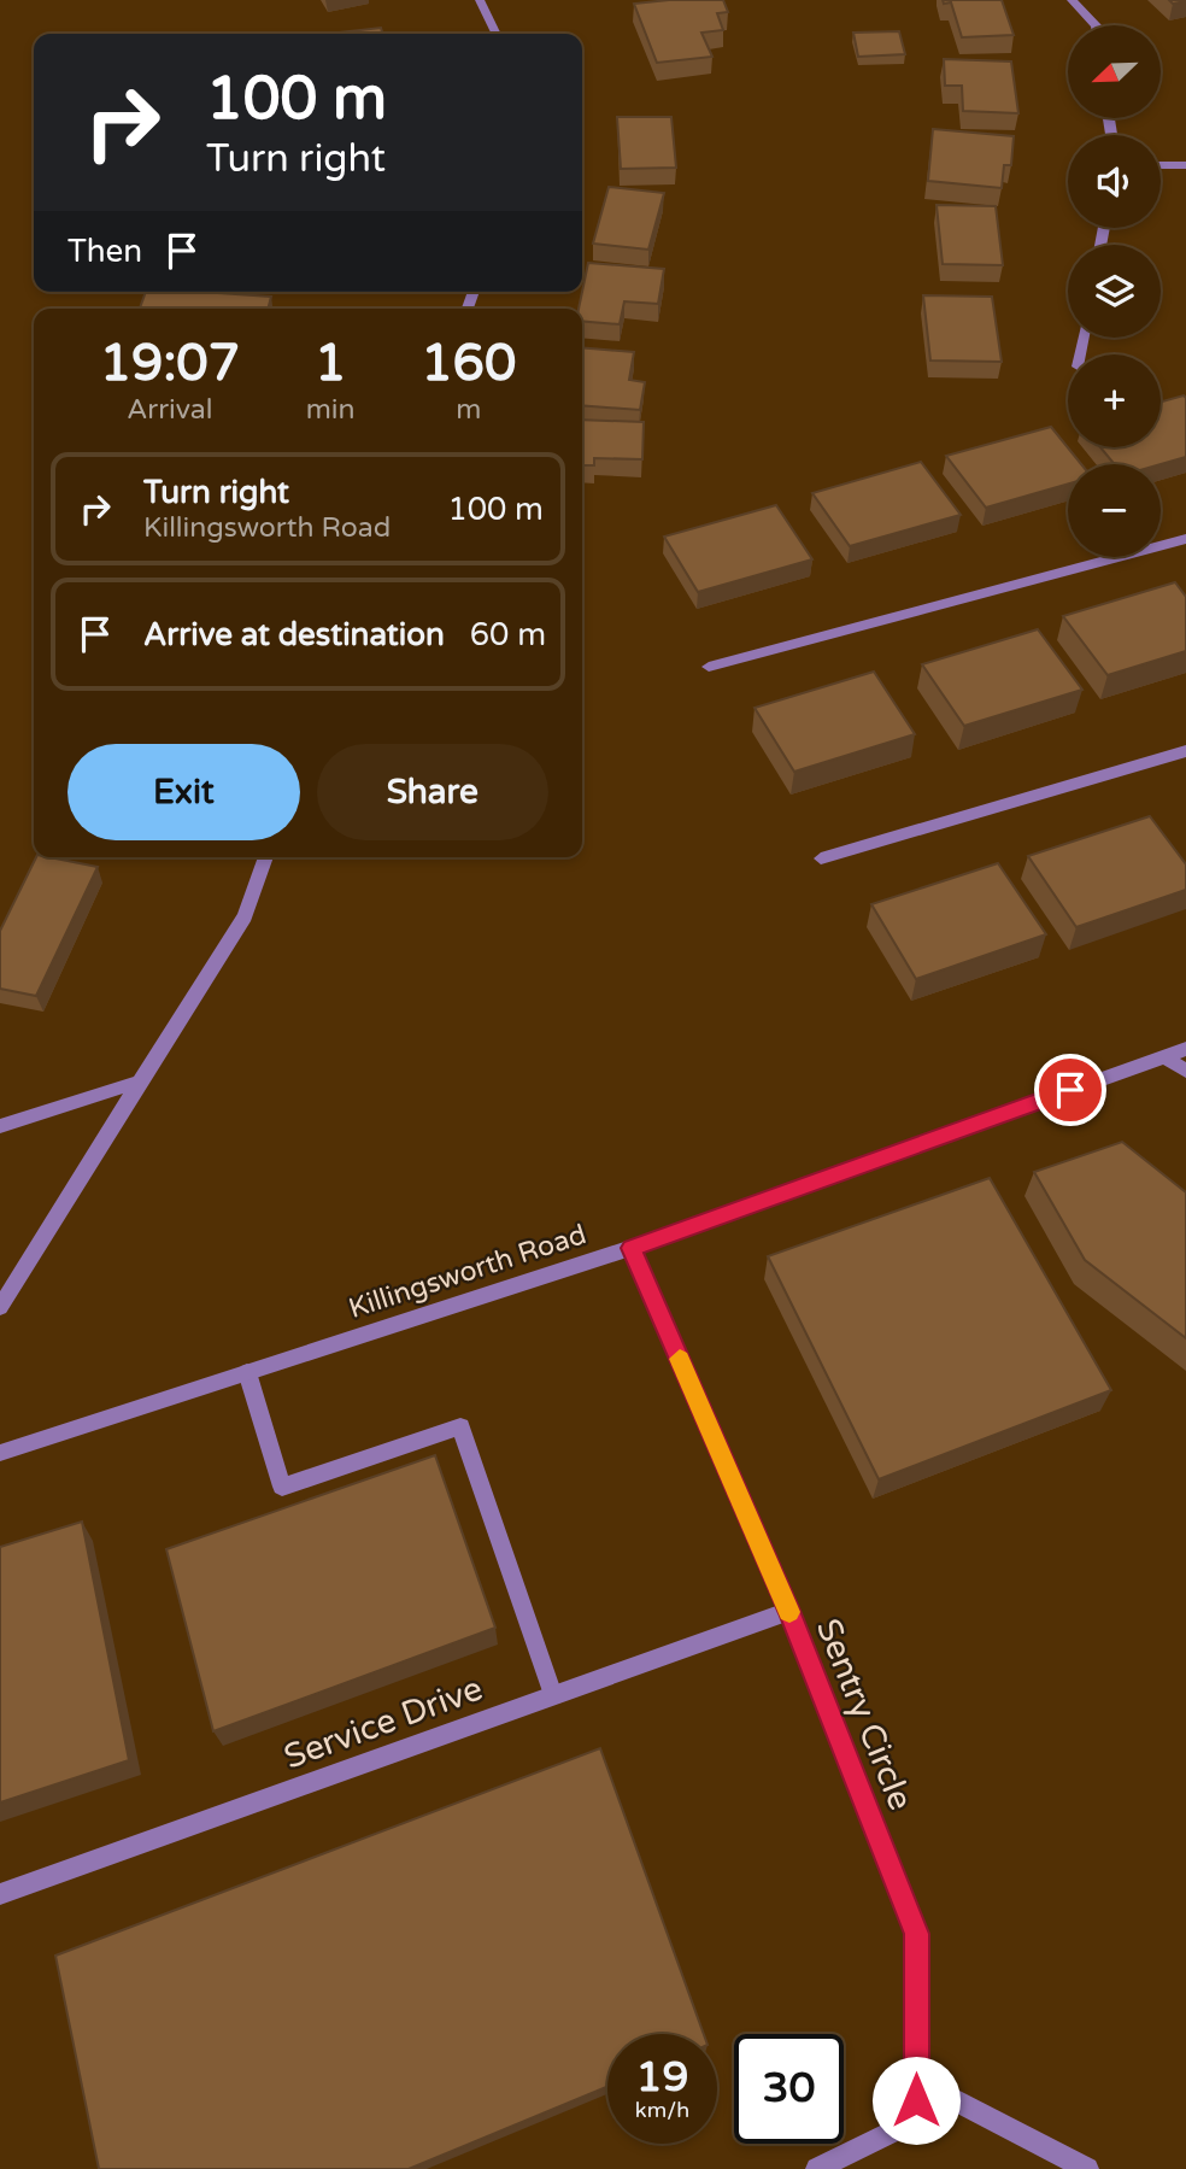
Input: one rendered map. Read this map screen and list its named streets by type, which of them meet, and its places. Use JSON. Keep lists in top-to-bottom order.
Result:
{
  "streets": {
    "street": ["Killingsworth Road", "Sentry Circle", "Service Drive"]
  },
  "crossings": [
    ["Killingsworth Road", "Sentry Circle"],
    ["Sentry Circle", "Service Drive"]
  ],
  "north": "bottom left",
  "page": {
    "map_buttons": ["+", "−"],
    "turn": ["100 m", "Turn right"],
    "then": "Then",
    "eta": [
      "19:07",
      "Arrival",
      "1",
      "min",
      "160",
      "m"
    ],
    "list": [
      {
        "name": "Turn right",
        "note": "Killingsworth Road",
        "value": "100 m"
      },
      {
        "name": "Arrive at destination",
        "value": "60 m"
      }
    ],
    "buttons": ["Exit", "Share"],
    "speed": "19 km/h",
    "limit": "30"
  }
}
